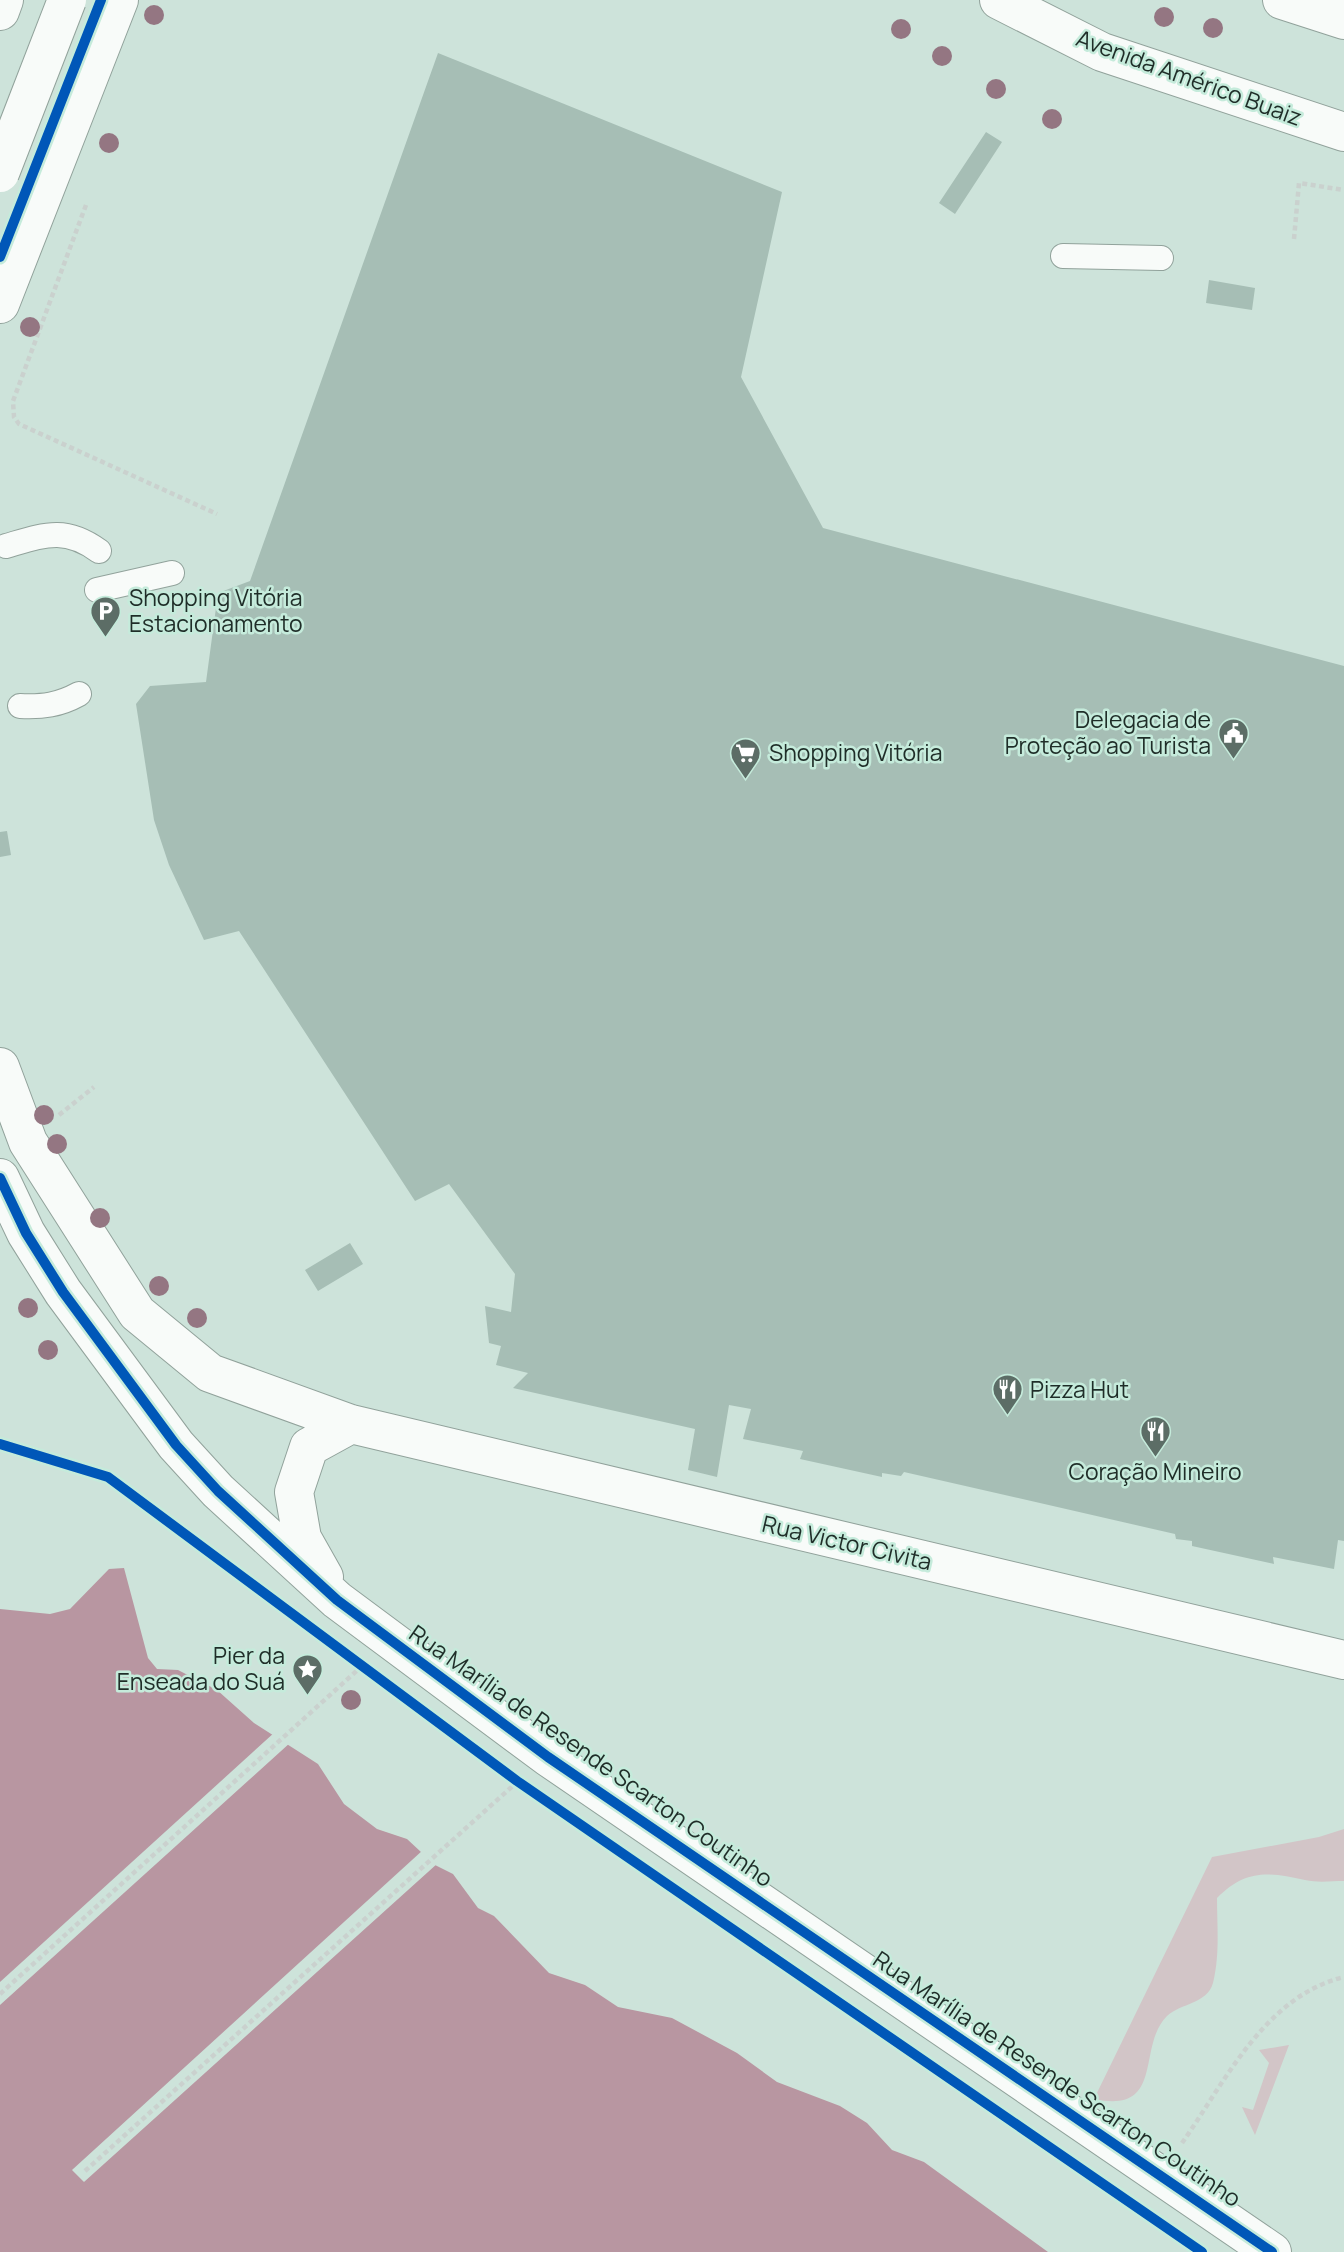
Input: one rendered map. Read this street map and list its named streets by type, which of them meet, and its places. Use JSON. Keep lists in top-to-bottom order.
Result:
{
  "streets": {
    "street": ["Avenida Américo Buaiz", "Rua Victor Civita", "Rua Marília de Resende Scarton Coutinho"]
  },
  "places": {
    "parking": ["Shopping Vitória Estacionamento"],
    "public building": ["Delegacia de Proteção ao Turista"],
    "supermarket": ["Shopping Vitória"],
    "restaurant": ["Pizza Hut", "Coração Mineiro"],
    "place": ["Pier da Enseada do Suá"]
  }
}
